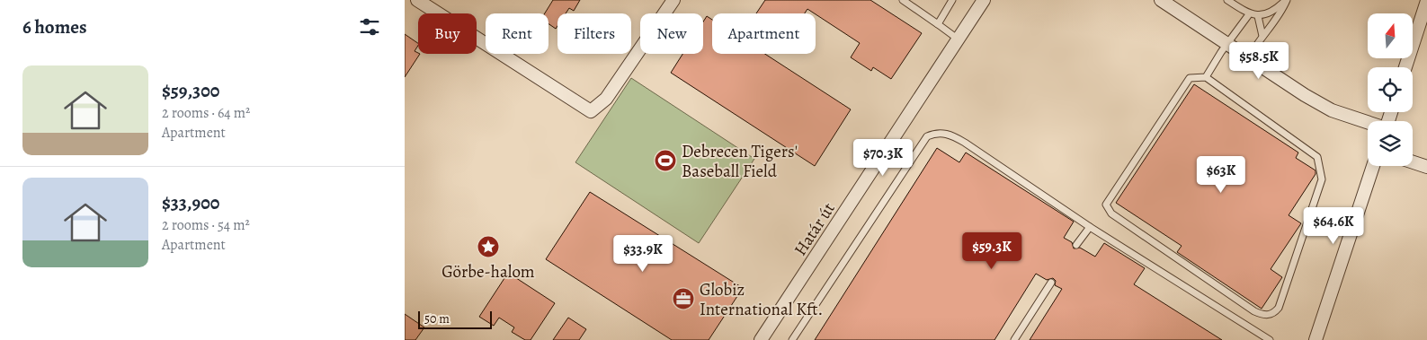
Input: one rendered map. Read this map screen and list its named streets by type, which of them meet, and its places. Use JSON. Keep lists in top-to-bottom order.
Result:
{
  "streets": {
    "street": ["Határ út"]
  },
  "places": {
    "sports": ["Debrecen Tigers' Baseball Field"],
    "place": ["Görbe-halom"],
    "office": ["Globiz International Kft."]
  },
  "scale_bar": "50 m",
  "north": "top",
  "page": {
    "heading": "6 homes",
    "chip": [
      "Buy",
      "Rent",
      "Filters",
      "New",
      "Apartment"
    ],
    "price": [
      "$58.5K",
      "$70.3K",
      "$63K",
      "$64.6K",
      "$59.3K",
      "$33.9K"
    ],
    "list": [
      {
        "name": "$59,300",
        "note": "2 rooms · 64 m² · Apartment"
      },
      {
        "name": "$33,900",
        "note": "2 rooms · 54 m² · Apartment"
      }
    ],
    "scale": "50 m"
  }
}
